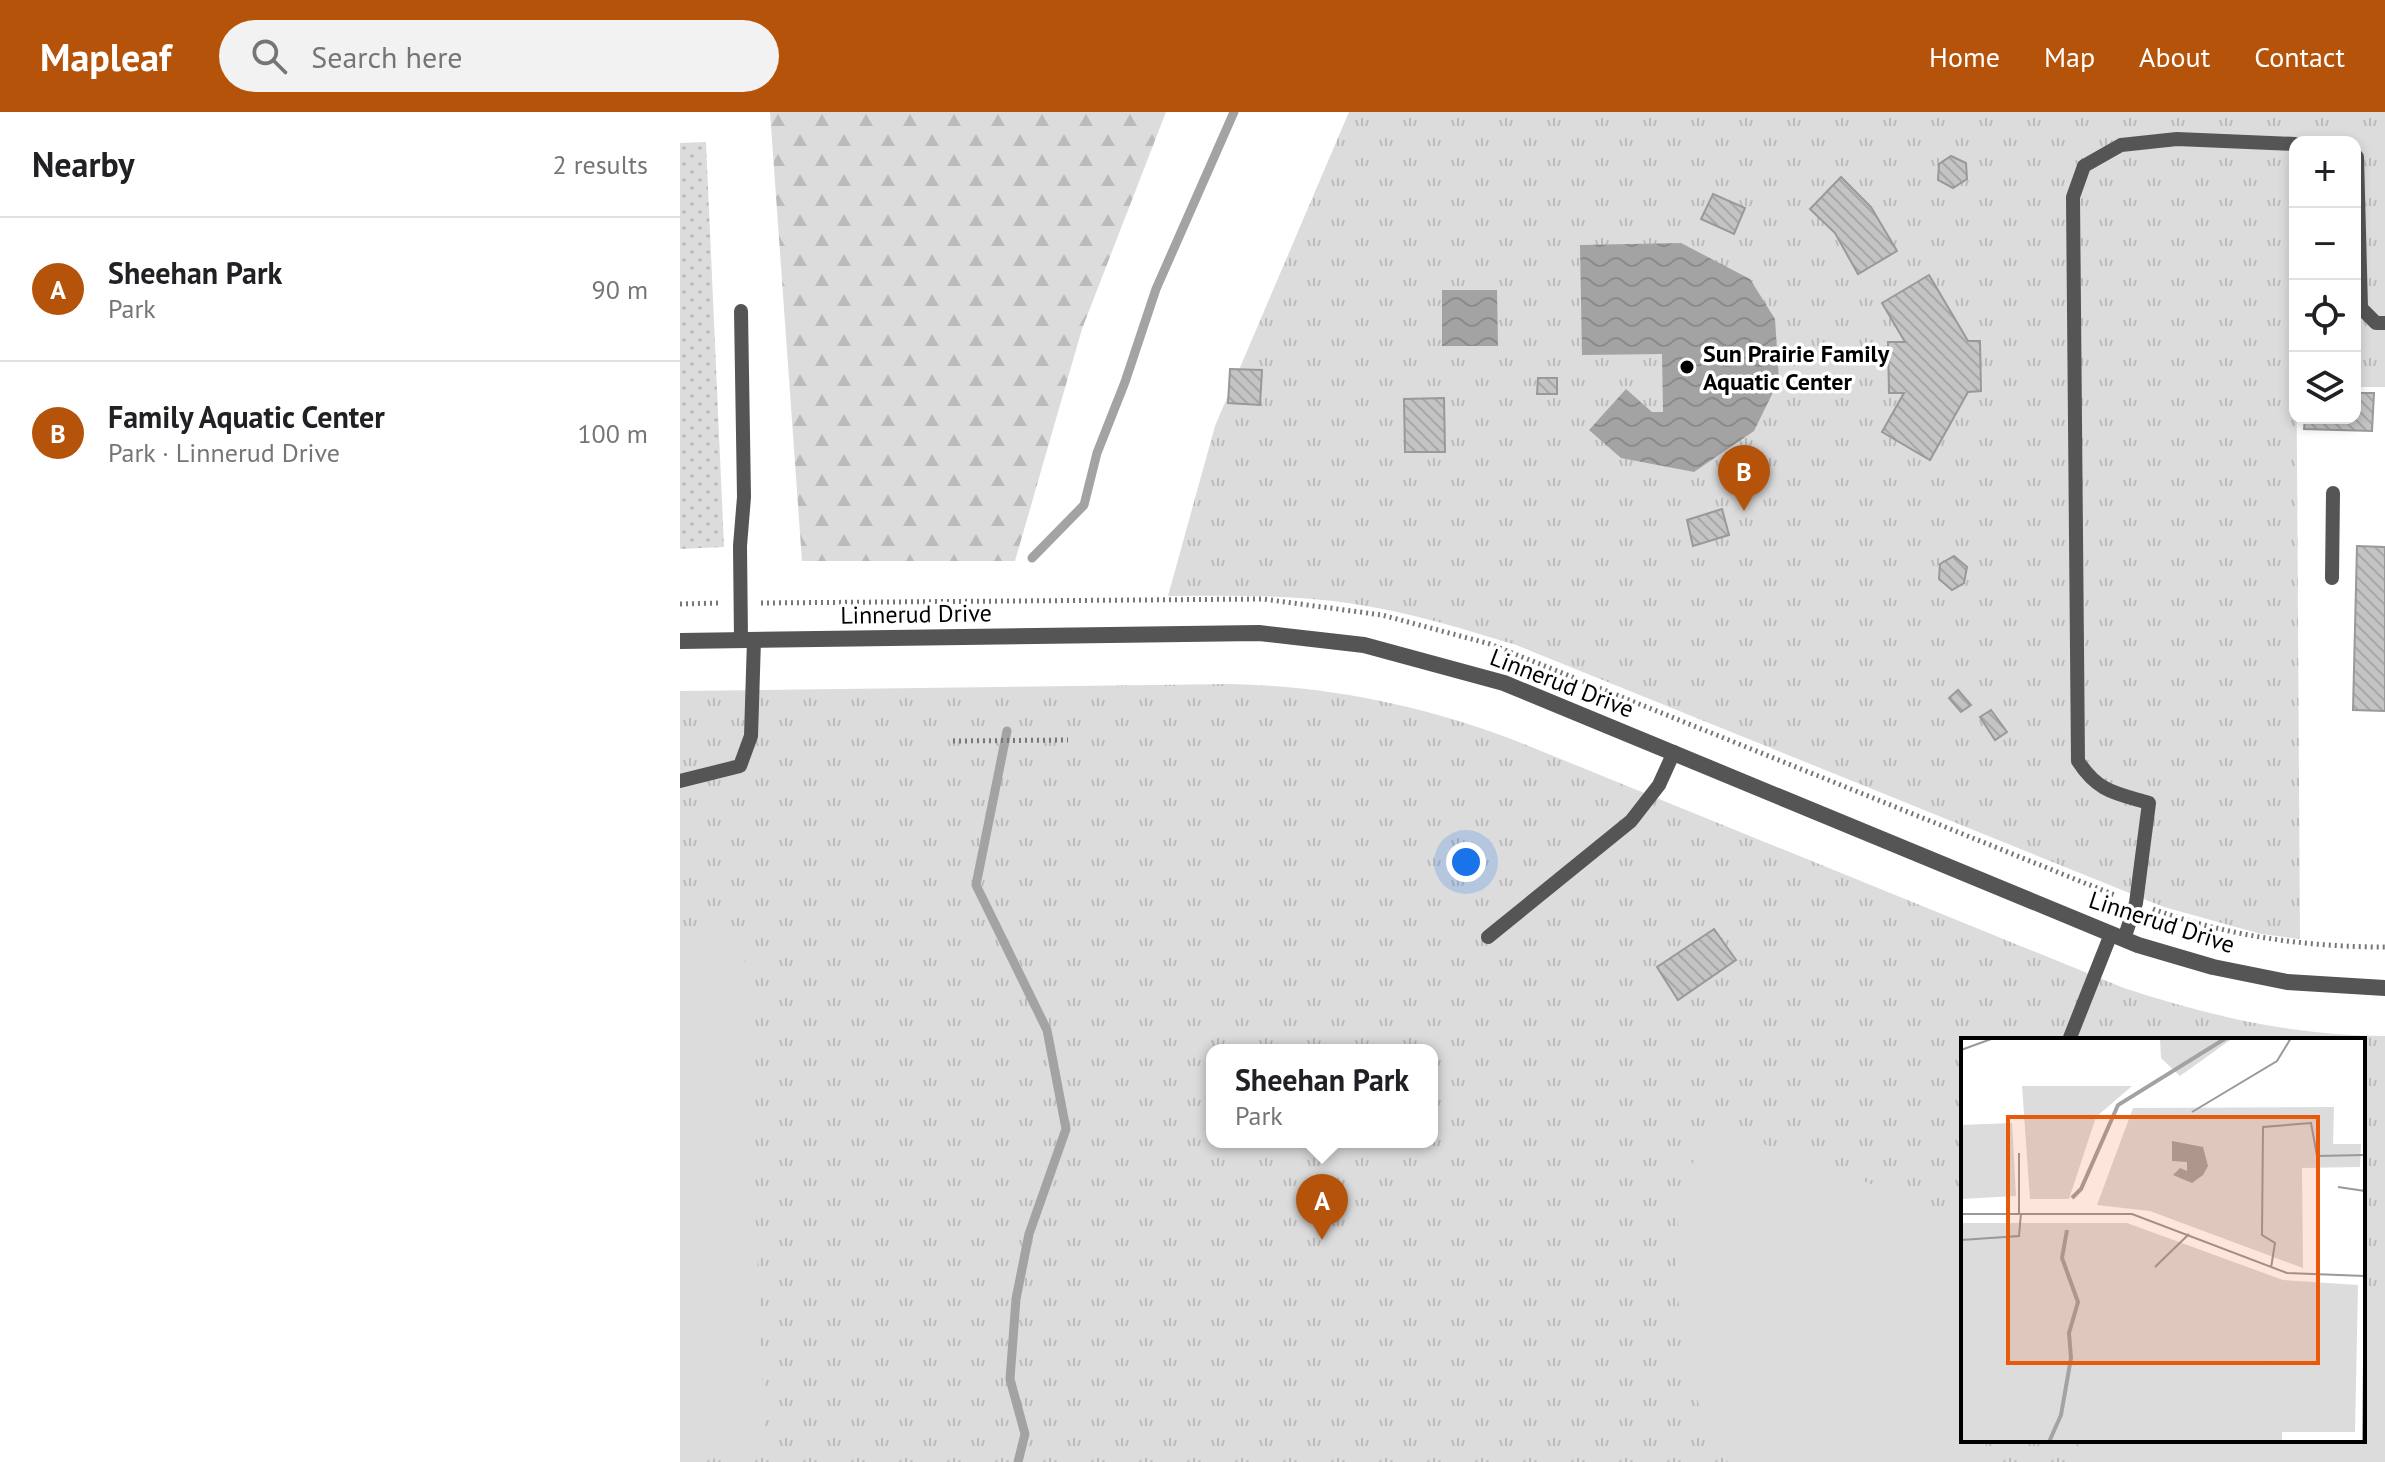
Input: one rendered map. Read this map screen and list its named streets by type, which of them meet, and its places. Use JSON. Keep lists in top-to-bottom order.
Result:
{
  "streets": {
    "street": ["Linnerud Drive"]
  },
  "places": ["Sun Prairie Family Aquatic Center"],
  "page": {
    "header": "Mapleaf",
    "search": "Search here",
    "nav": [
      "Home",
      "Map",
      "About",
      "Contact"
    ],
    "heading": ["Nearby", "2 results"],
    "map_buttons": ["+", "−"],
    "list": [
      {
        "mark": "A",
        "name": "Sheehan Park",
        "note": "Park",
        "value": "90 m"
      },
      {
        "mark": "B",
        "name": "Family Aquatic Center",
        "note": "Park · Linnerud Drive",
        "value": "100 m"
      }
    ],
    "pins": ["B", "A"],
    "popup": ["Sheehan Park", "Park"]
  }
}
